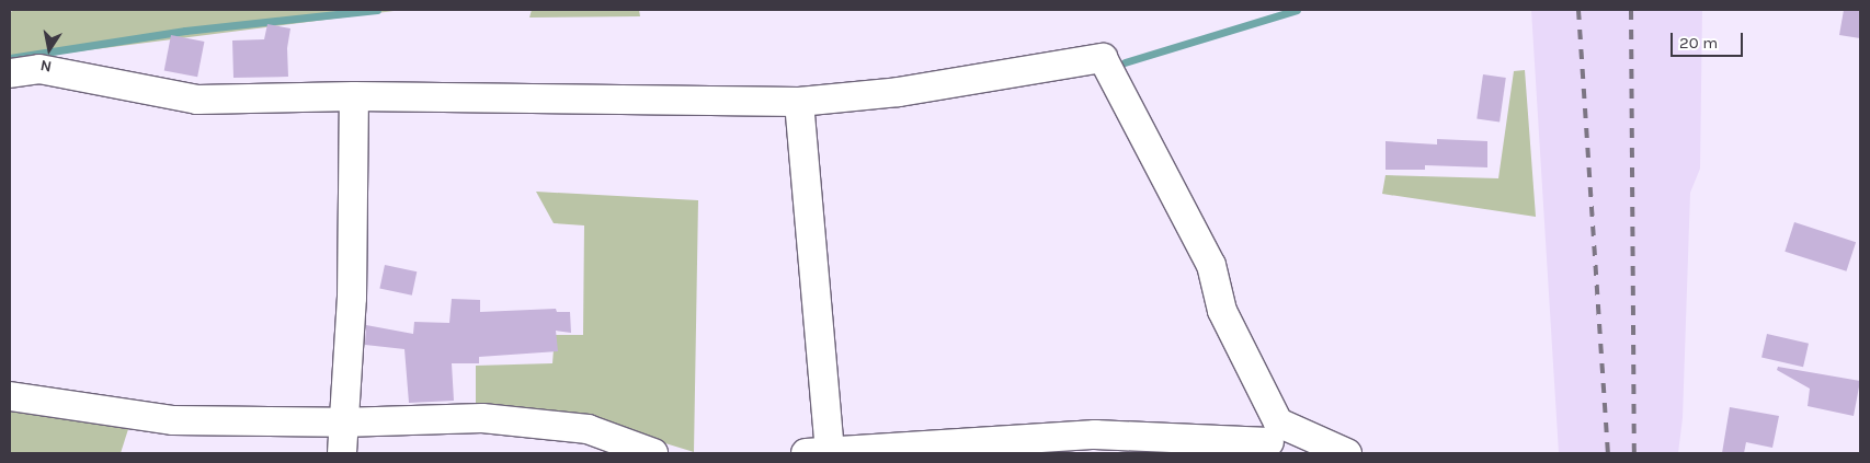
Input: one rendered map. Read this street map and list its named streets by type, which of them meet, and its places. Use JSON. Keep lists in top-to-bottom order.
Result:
{
  "scale_bar": "20 m",
  "north": "bottom"
}
